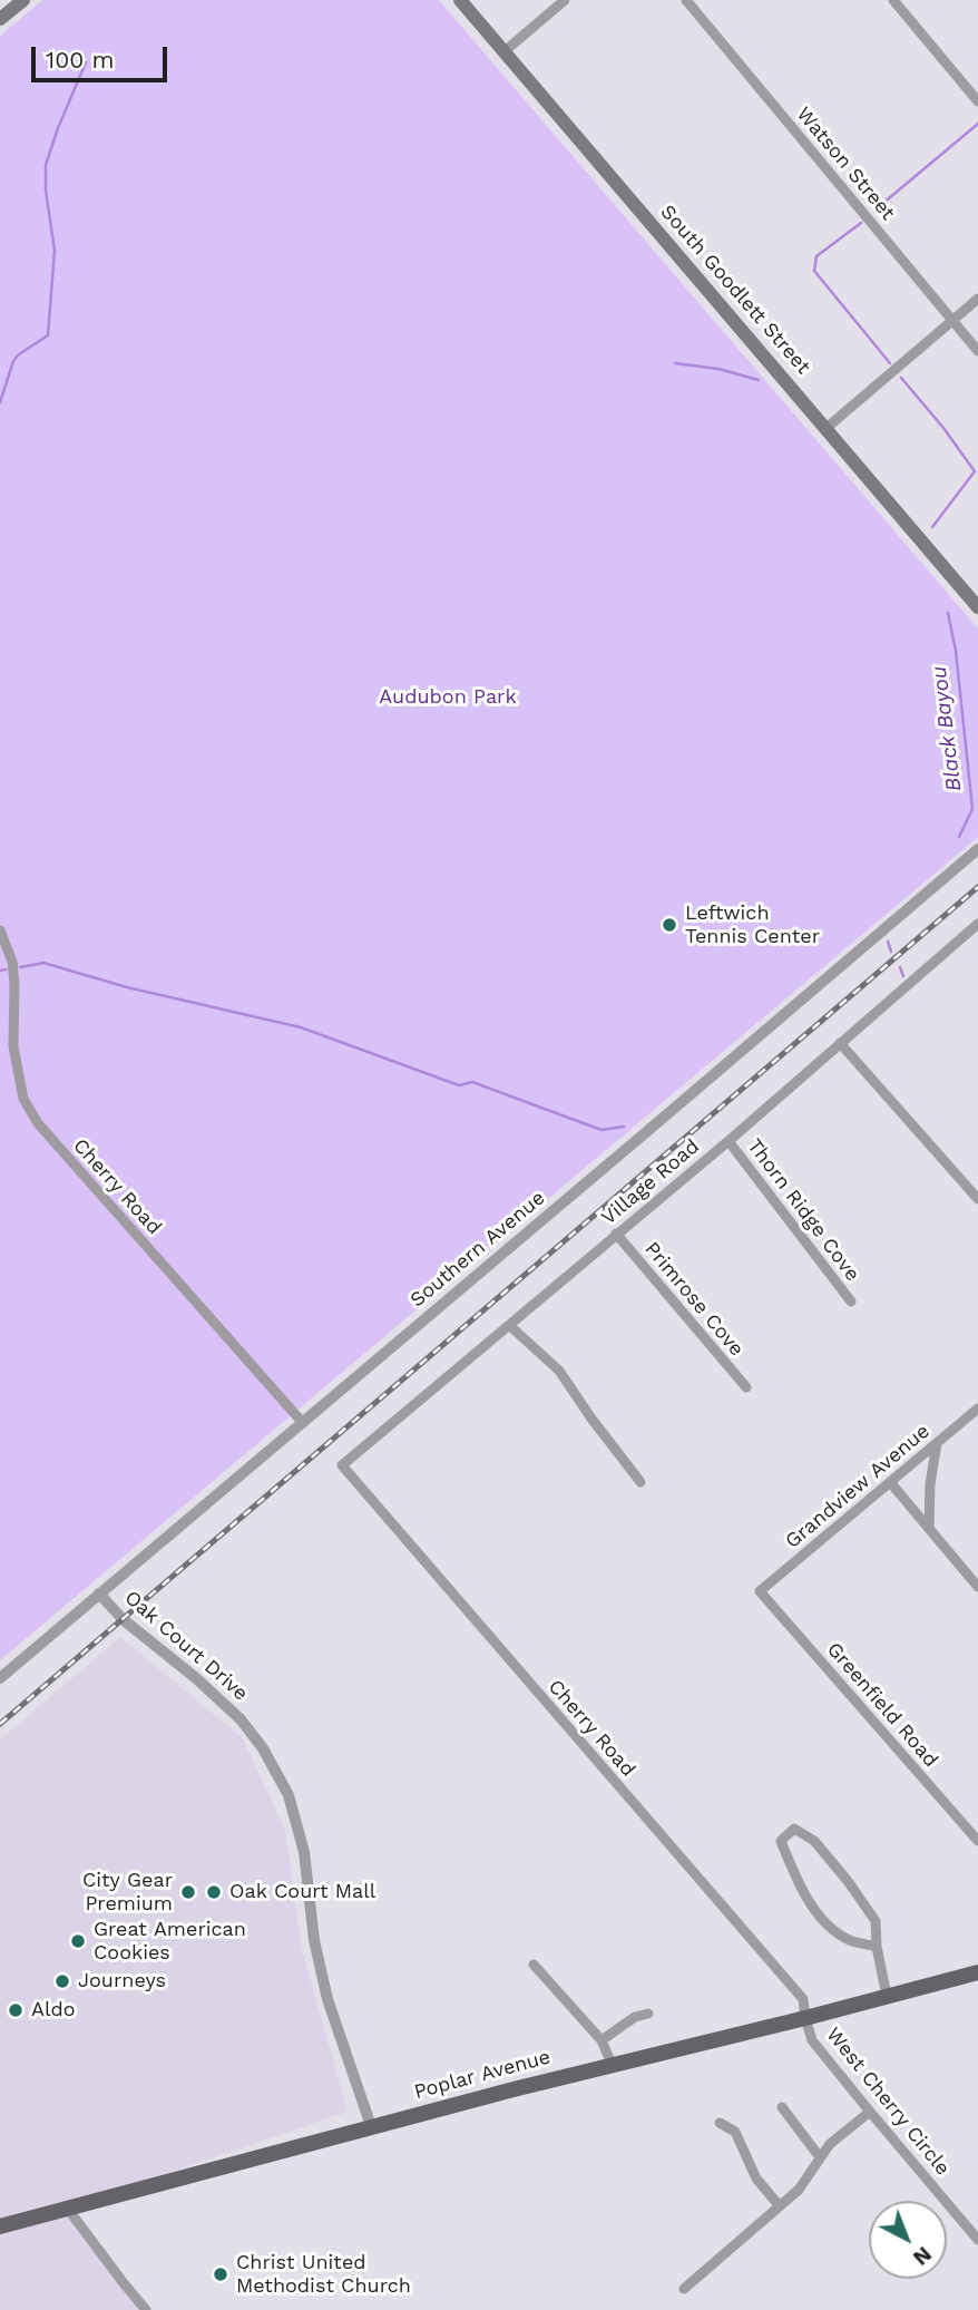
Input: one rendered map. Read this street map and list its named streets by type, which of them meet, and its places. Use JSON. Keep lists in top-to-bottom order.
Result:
{
  "streets": {
    "main road": ["South Goodlett Street", "Poplar Avenue"],
    "street": [
      "Watson Street",
      "Village Road",
      "Cherry Road",
      "Thorn Ridge Cove",
      "Southern Avenue",
      "Primrose Cove",
      "Grandview Avenue",
      "Oak Court Drive",
      "Greenfield Road",
      "West Cherry Circle"
    ]
  },
  "crossings": [
    ["Village Road", "Cherry Road"],
    ["Village Road", "Thorn Ridge Cove"],
    ["Village Road", "Primrose Cove"],
    ["Cherry Road", "Southern Avenue"],
    ["Cherry Road", "Poplar Avenue"],
    ["Cherry Road", "West Cherry Circle"],
    ["Southern Avenue", "Oak Court Drive"],
    ["Grandview Avenue", "Greenfield Road"],
    ["Oak Court Drive", "Poplar Avenue"],
    ["Poplar Avenue", "West Cherry Circle"]
  ],
  "water": ["Black Bayou"],
  "parks": ["Audubon Park"],
  "places": [
    "Leftwich Tennis Center",
    "City Gear Premium",
    "Oak Court Mall",
    "Great American Cookies",
    "Journeys",
    "Aldo",
    "Christ United Methodist Church"
  ],
  "scale_bar": "100 m",
  "north": "bottom right"
}
